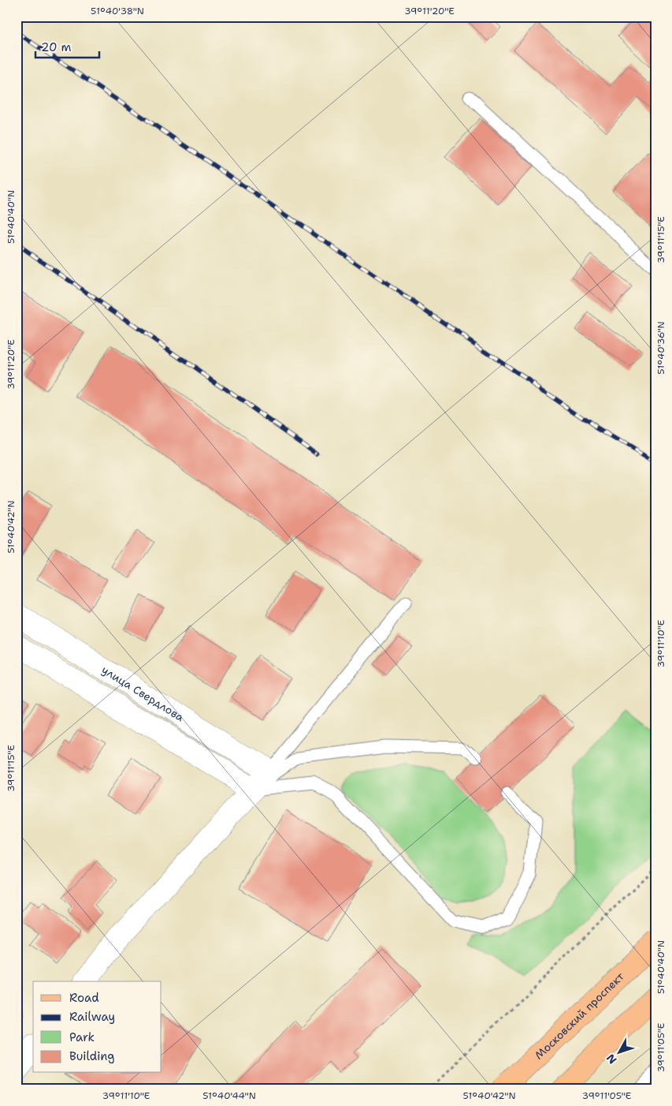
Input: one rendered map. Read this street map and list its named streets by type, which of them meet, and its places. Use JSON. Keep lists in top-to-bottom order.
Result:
{
  "streets": {
    "main road": ["Московский проспект"],
    "street": ["улица Свердлова"]
  },
  "legend": [
    "Road",
    "Railway",
    "Park",
    "Building"
  ],
  "scale_bar": "20 m",
  "north": "bottom left",
  "coordinates": [
    "51°40'38\"N",
    "39°11'20\"E",
    "51°40'40\"N",
    "39°11'15\"E",
    "51°40'36\"N",
    "51°40'42\"N",
    "39°11'10\"E",
    "39°11'05\"E",
    "51°40'44\"N"
  ]
}
